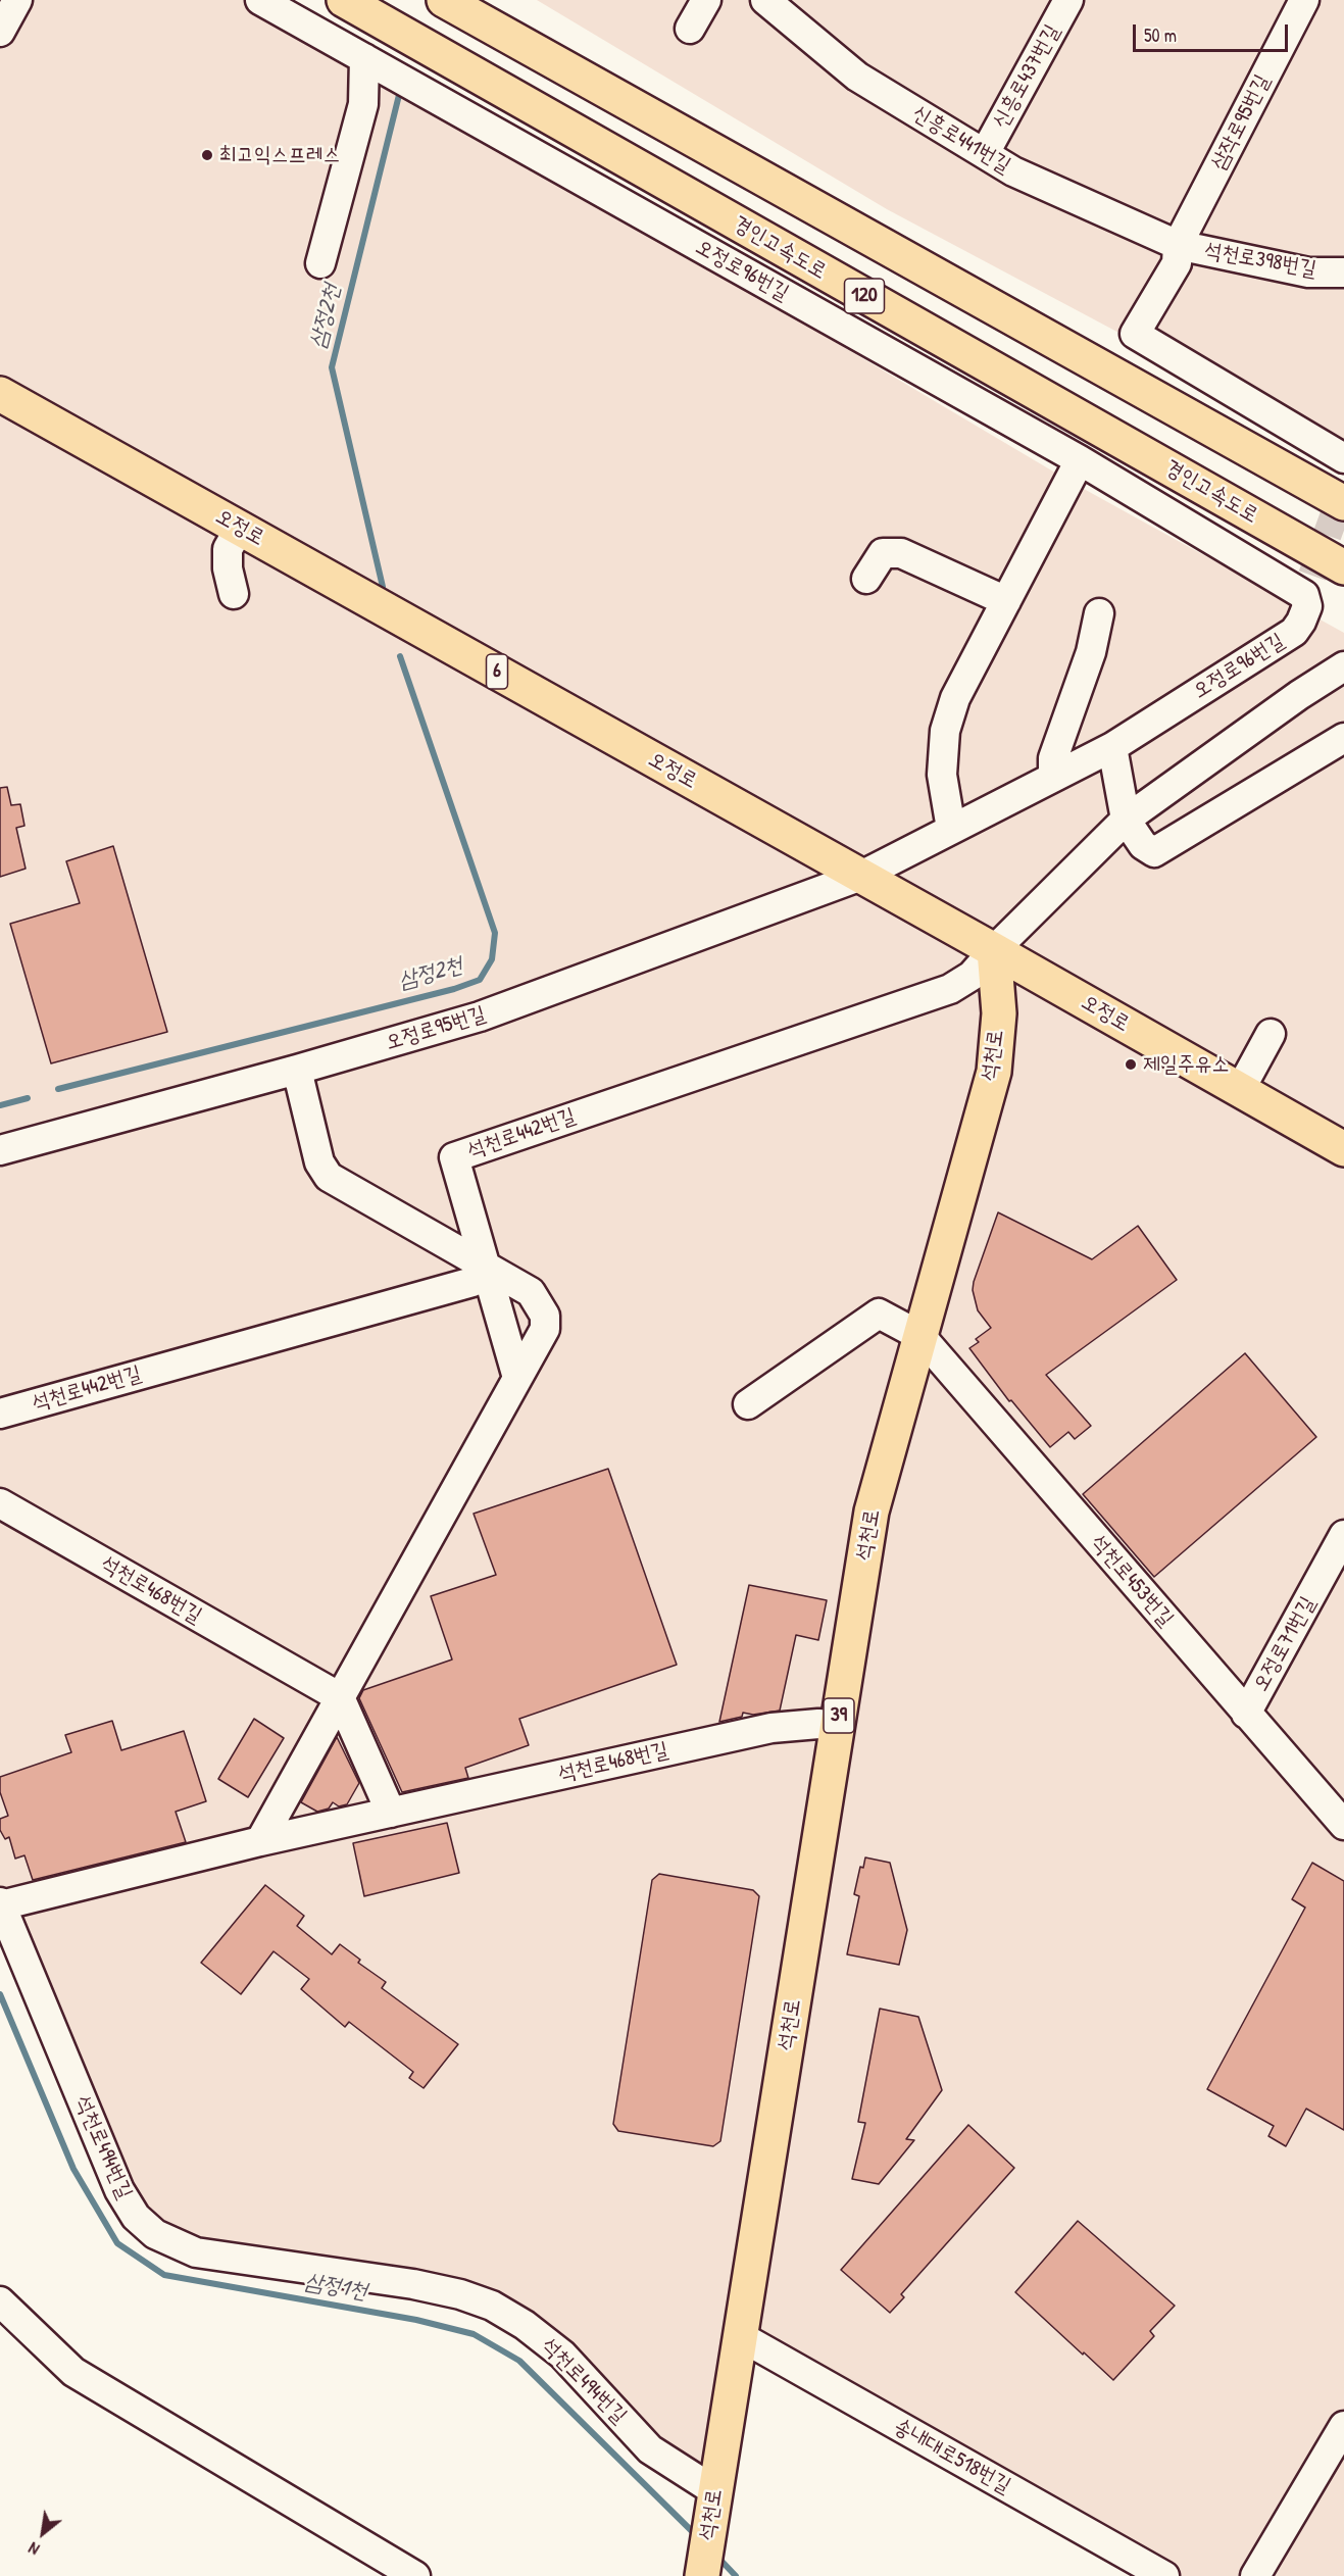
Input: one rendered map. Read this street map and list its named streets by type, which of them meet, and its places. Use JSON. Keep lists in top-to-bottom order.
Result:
{
  "streets": {
    "main road": [
      "경인고속도로",
      "120",
      "오정로",
      "6",
      "석천로",
      "39"
    ],
    "street": [
      "신흥로437번길",
      "삼작로95번길",
      "신흥로441번길",
      "석천로398번길",
      "오정로96번길",
      "오정로95번길",
      "석천로442번길",
      "석천로453번길",
      "석천로468번길",
      "오정로71번길",
      "석천로494번길",
      "송내대로518번길"
    ]
  },
  "crossings": [
    ["신흥로437번길", "신흥로441번길"],
    ["삼작로95번길", "신흥로441번길"],
    ["삼작로95번길", "석천로398번길"],
    ["신흥로441번길", "석천로398번길"],
    ["오정로96번길", "오정로"],
    ["오정로96번길", "오정로95번길"],
    ["오정로", "오정로95번길"],
    ["오정로", "석천로"],
    ["오정로", "석천로442번길"],
    ["석천로", "석천로442번길"],
    ["석천로", "석천로453번길"],
    ["석천로", "석천로468번길"],
    ["석천로", "석천로494번길"],
    ["석천로", "송내대로518번길"],
    ["석천로453번길", "오정로71번길"],
    ["석천로468번길", "석천로494번길"]
  ],
  "water": ["삼정2천", "삼정1천"],
  "places": ["최고익스프레스", "제일주유소"],
  "scale_bar": "50 m",
  "north": "bottom left"
}
